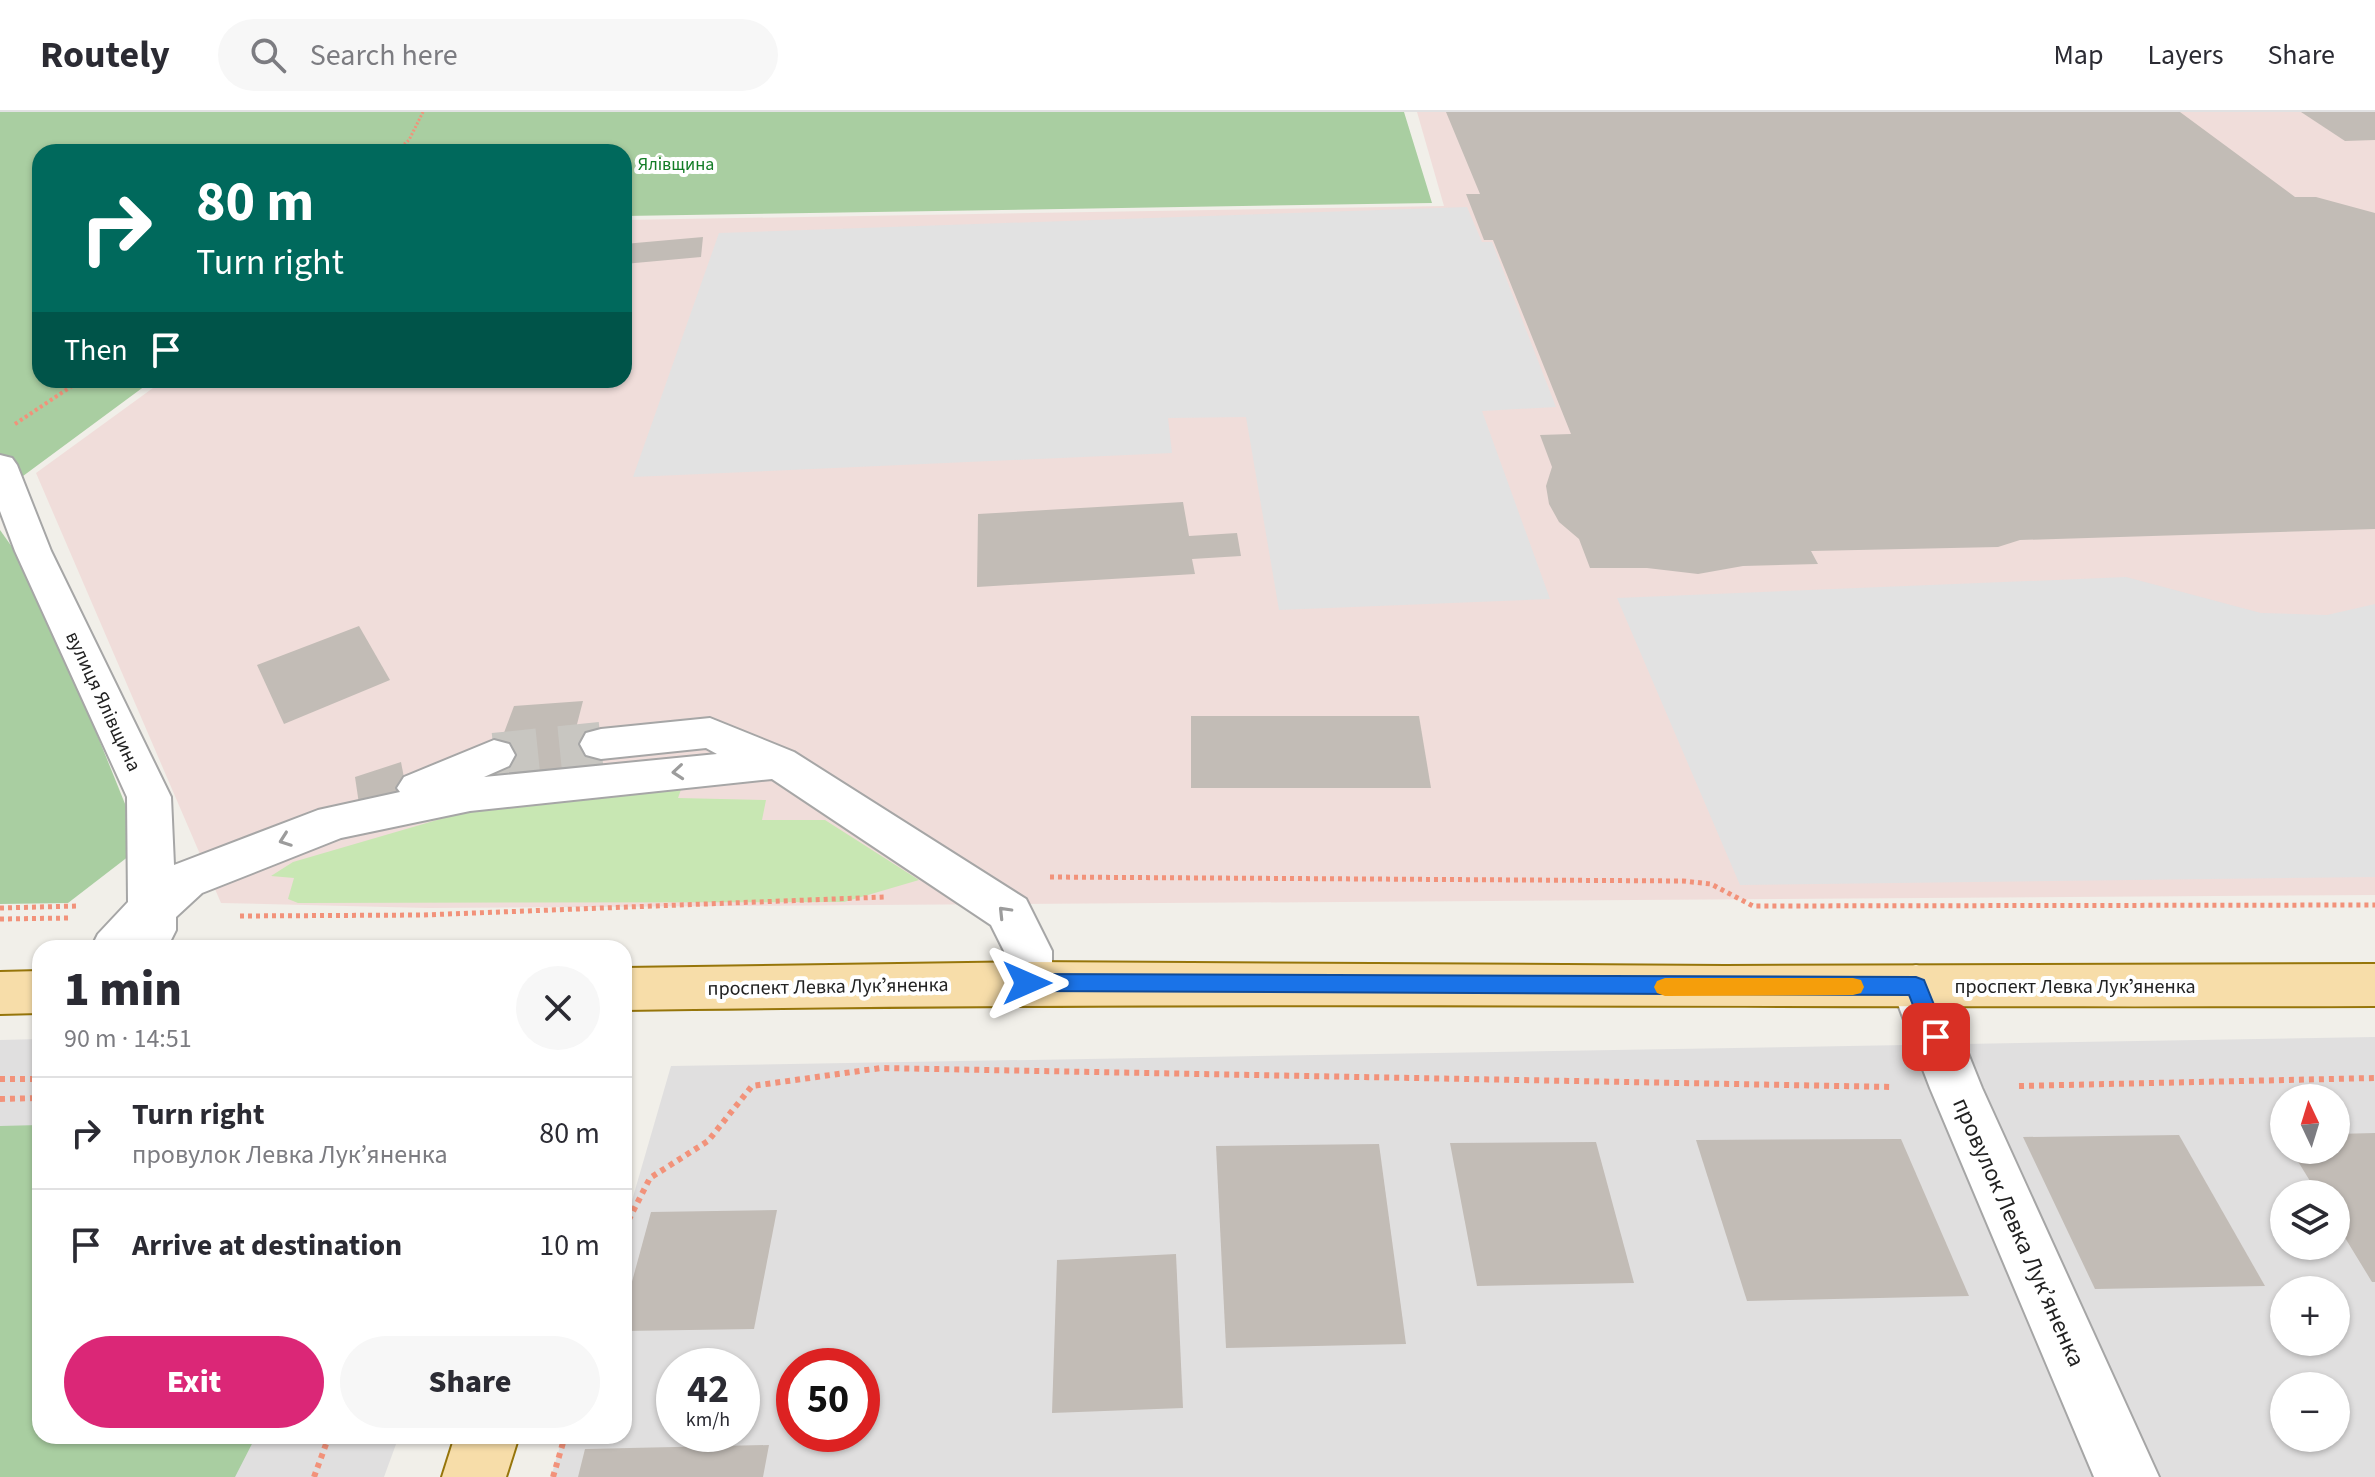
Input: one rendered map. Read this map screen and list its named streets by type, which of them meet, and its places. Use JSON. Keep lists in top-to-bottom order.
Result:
{
  "streets": {
    "main road": ["проспект Левка Лукʼяненка"],
    "street": ["вулиця Ялівщина", "провулок Левка Лук’яненка"]
  },
  "crossings": [
    ["проспект Левка Лукʼяненка", "провулок Левка Лук’яненка"]
  ],
  "parks": ["Ялівщина"],
  "north": "top",
  "page": {
    "header": "Routely",
    "search": "Search here",
    "nav": ["Map", "Layers", "Share"],
    "turn": ["80 m", "Turn right"],
    "then": "Then",
    "heading": ["1 min", "90 m · 14:51"],
    "list": [
      {
        "name": "Turn right",
        "note": "провулок Левка Лук’яненка",
        "value": "80 m"
      },
      {
        "name": "Arrive at destination",
        "value": "10 m"
      }
    ],
    "map_buttons": ["+", "−"],
    "buttons": ["Exit", "Share"],
    "speed": "42 km/h",
    "limit": "50"
  }
}
